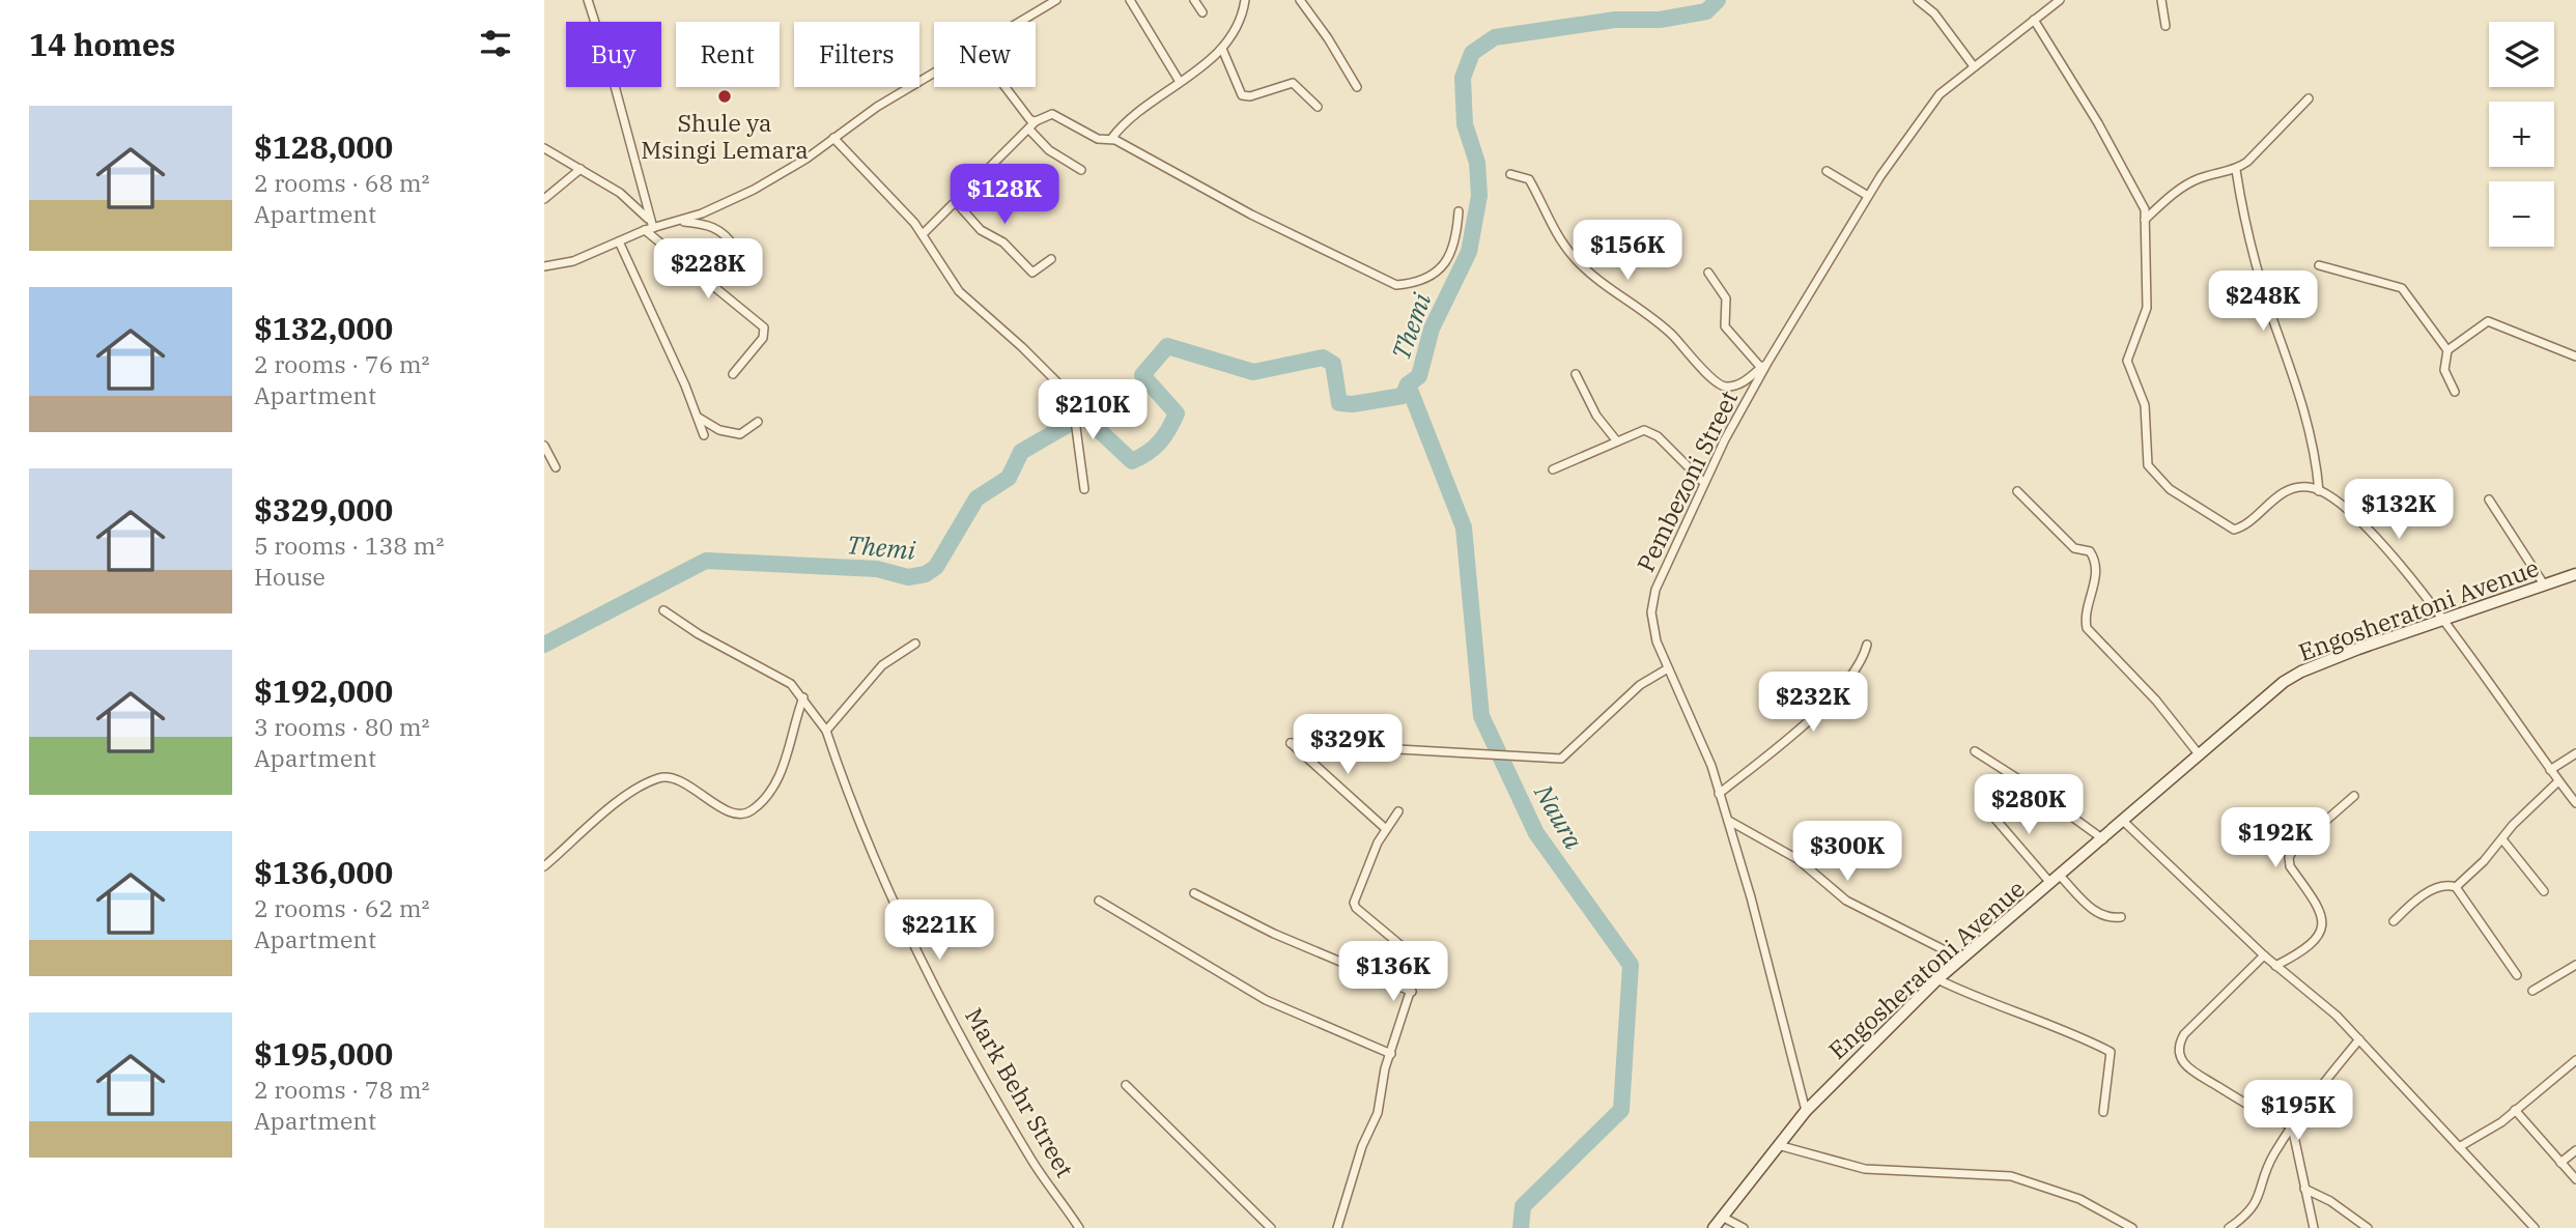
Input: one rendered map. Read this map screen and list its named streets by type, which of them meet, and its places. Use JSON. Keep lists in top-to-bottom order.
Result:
{
  "streets": {
    "street": ["Pembezoni Street", "Engosheratoni Avenue", "Mark Behr Street"]
  },
  "crossings": [
    ["Pembezoni Street", "Engosheratoni Avenue"]
  ],
  "water": ["Themi", "Naura"],
  "places": ["Shule ya Msingi Lemara"],
  "page": {
    "heading": "14 homes",
    "map_buttons": ["+", "−"],
    "chip": [
      "Buy",
      "Rent",
      "Filters",
      "New"
    ],
    "list": [
      {
        "name": "$128,000",
        "note": "2 rooms · 68 m² · Apartment"
      },
      {
        "name": "$132,000",
        "note": "2 rooms · 76 m² · Apartment"
      },
      {
        "name": "$329,000",
        "note": "5 rooms · 138 m² · House"
      },
      {
        "name": "$192,000",
        "note": "3 rooms · 80 m² · Apartment"
      },
      {
        "name": "$136,000",
        "note": "2 rooms · 62 m² · Apartment"
      },
      {
        "name": "$195,000",
        "note": "2 rooms · 78 m² · Apartment"
      }
    ],
    "price": [
      "$128K",
      "$156K",
      "$228K",
      "$248K",
      "$210K",
      "$132K",
      "$232K",
      "$329K",
      "$280K",
      "$192K",
      "$300K",
      "$221K",
      "$136K",
      "$195K"
    ]
  }
}
